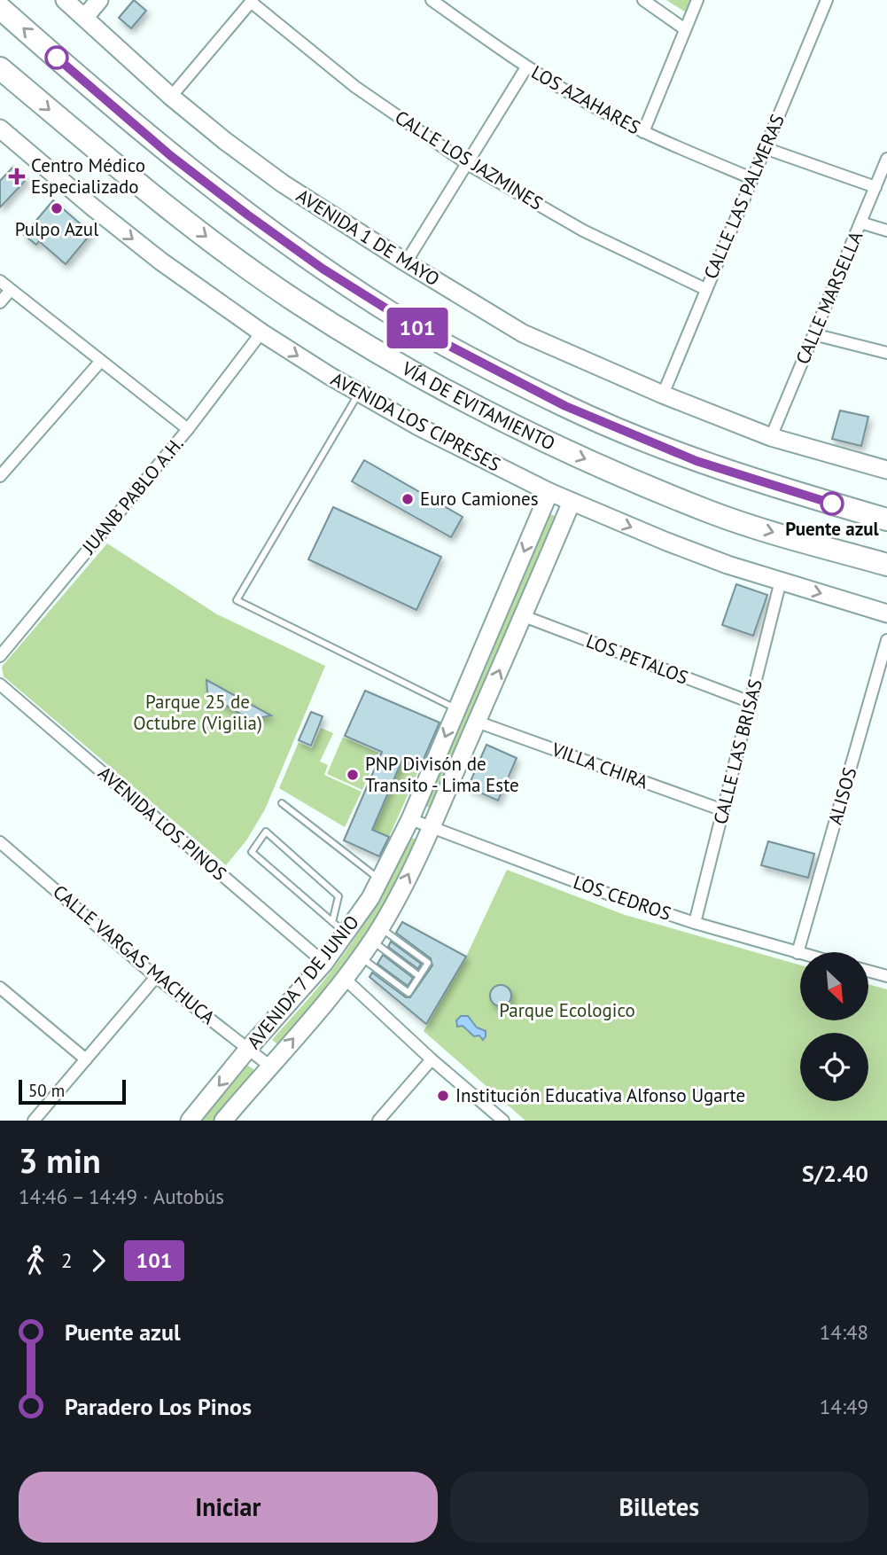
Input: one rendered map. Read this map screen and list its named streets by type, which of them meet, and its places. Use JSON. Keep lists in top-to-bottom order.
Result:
{
  "streets": {
    "highway": ["VÍA DE EVITAMIENTO"],
    "street": [
      "LOS AZAHARES",
      "CALLE LOS JAZMINES",
      "CALLE LAS PALMERAS",
      "AVENIDA 1 DE MAYO",
      "CALLE MARSELLA",
      "AVENIDA LOS CIPRESES",
      "JUANB PABLO A.H.",
      "LOS PETALOS",
      "CALLE LAS BRISAS",
      "VILLA CHIRA",
      "ALISOS",
      "AVENIDA LOS PINOS",
      "LOS CEDROS",
      "CALLE VARGAS MACHUCA",
      "AVENIDA 7 DE JUNIO"
    ]
  },
  "crossings": [
    ["LOS AZAHARES", "CALLE LAS PALMERAS"],
    ["CALLE LOS JAZMINES", "CALLE LAS PALMERAS"],
    ["CALLE LAS PALMERAS", "AVENIDA 1 DE MAYO"],
    ["AVENIDA 1 DE MAYO", "CALLE MARSELLA"],
    ["AVENIDA LOS CIPRESES", "JUANB PABLO A.H."],
    ["AVENIDA LOS CIPRESES", "CALLE LAS BRISAS"],
    ["AVENIDA LOS CIPRESES", "AVENIDA 7 DE JUNIO"],
    ["LOS PETALOS", "CALLE LAS BRISAS"],
    ["LOS PETALOS", "AVENIDA 7 DE JUNIO"],
    ["CALLE LAS BRISAS", "VILLA CHIRA"],
    ["CALLE LAS BRISAS", "LOS CEDROS"],
    ["VILLA CHIRA", "AVENIDA 7 DE JUNIO"],
    ["ALISOS", "LOS CEDROS"],
    ["AVENIDA LOS PINOS", "AVENIDA 7 DE JUNIO"],
    ["LOS CEDROS", "AVENIDA 7 DE JUNIO"],
    ["CALLE VARGAS MACHUCA", "AVENIDA 7 DE JUNIO"]
  ],
  "parks": ["Parque 25 de Octubre (Vigilia)", "Parque Ecologico"],
  "places": {
    "health": ["Centro Médico Especializado"],
    "other": [
      "Pulpo Azul",
      "Euro Camiones",
      "Puente azul",
      "PNP Divisón de Transito - Lima Este",
      "Institución Educativa Alfonso Ugarte"
    ]
  },
  "lines": ["bus line 101"],
  "scale_bar": "50 m",
  "north": "bottom right",
  "page": {
    "on_map": "101",
    "scale": "50 m",
    "heading": ["3 min", "14:46 – 14:49 · Autobús", "S/2.40"],
    "legs": ["2", "101"],
    "list": [
      {
        "name": "Puente azul",
        "value": "14:48"
      },
      {
        "name": "Paradero Los Pinos",
        "value": "14:49"
      }
    ],
    "buttons": ["Iniciar", "Billetes"]
  }
}
